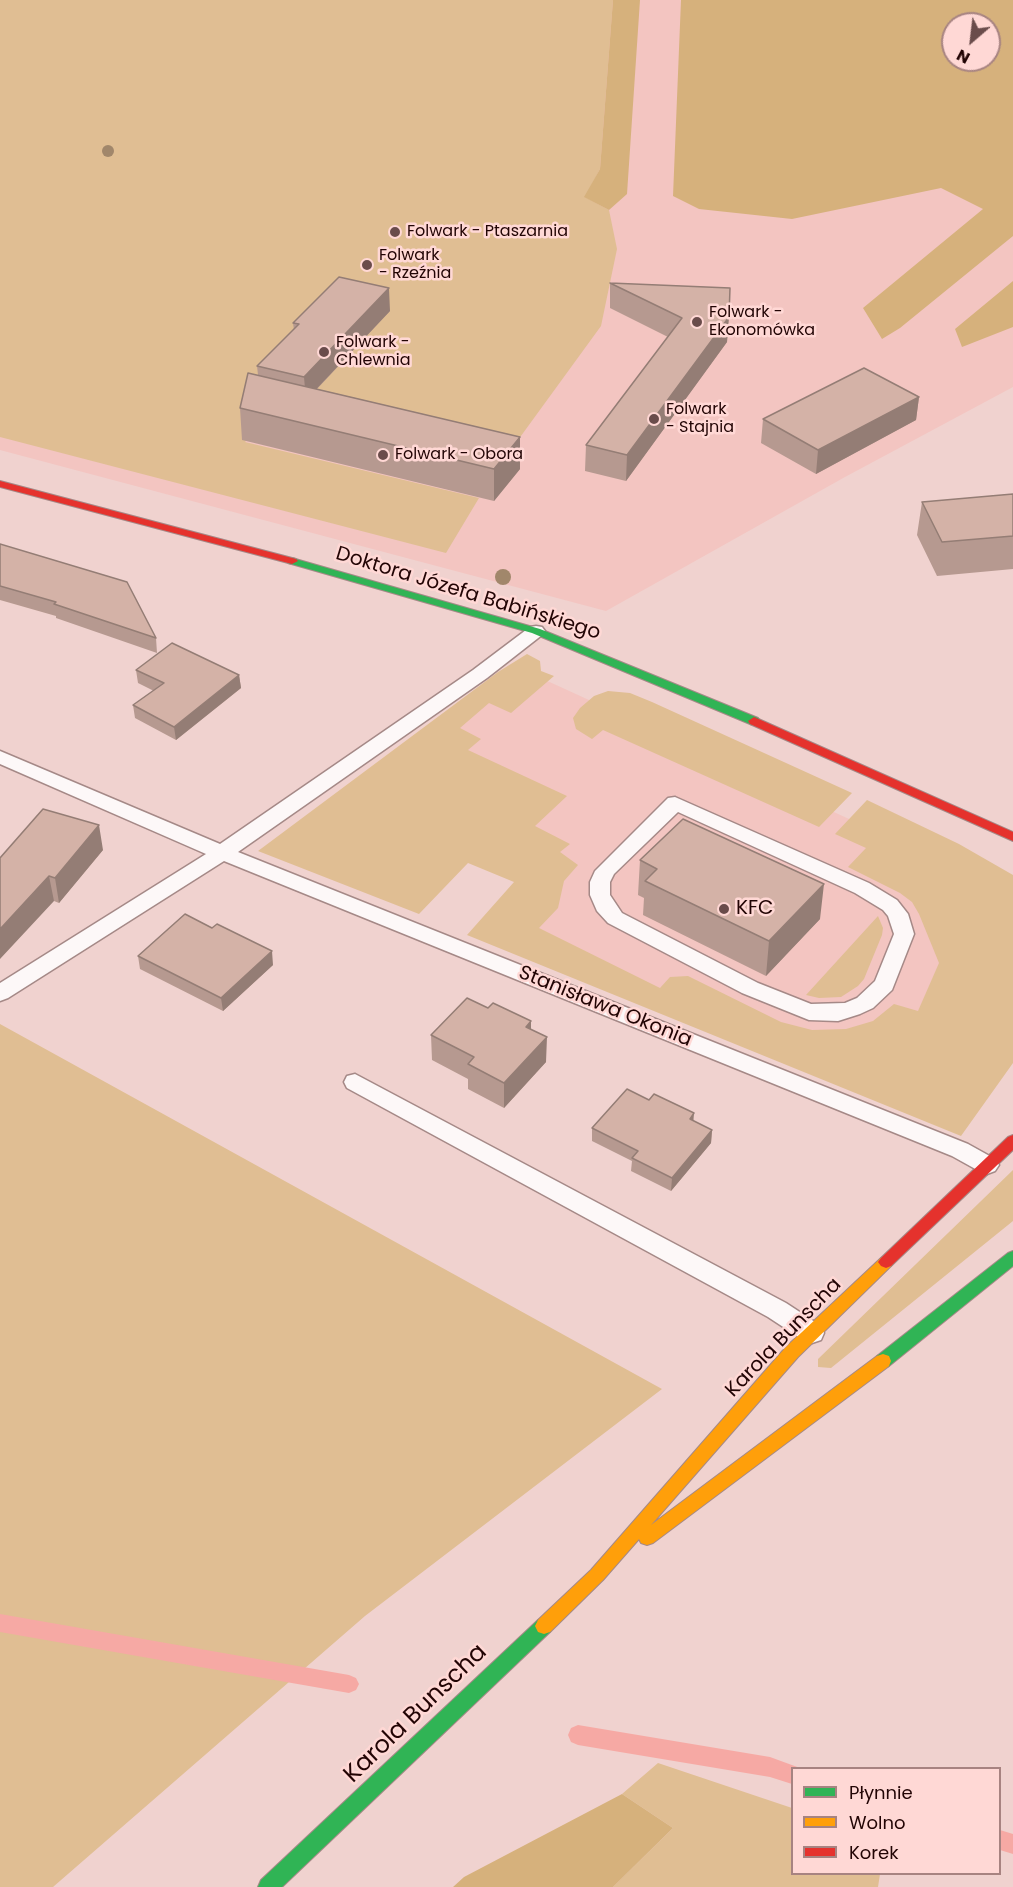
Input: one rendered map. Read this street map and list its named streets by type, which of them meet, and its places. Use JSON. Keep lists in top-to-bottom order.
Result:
{
  "streets": {
    "main road": ["Doktora Józefa Babińskiego", "Karola Bunscha"],
    "lane": ["Stanisława Okonia"]
  },
  "crossings": [
    ["Stanisława Okonia", "Karola Bunscha"]
  ],
  "places": [
    "Folwark - Ptaszarnia",
    "Folwark - Rzeźnia",
    "Folwark - Ekonomówka",
    "Folwark - Chlewnia",
    "Folwark - Stajnia",
    "Folwark - Obora",
    "KFC"
  ],
  "legend": ["Płynnie", "Wolno", "Korek"],
  "north": "bottom left"
}
